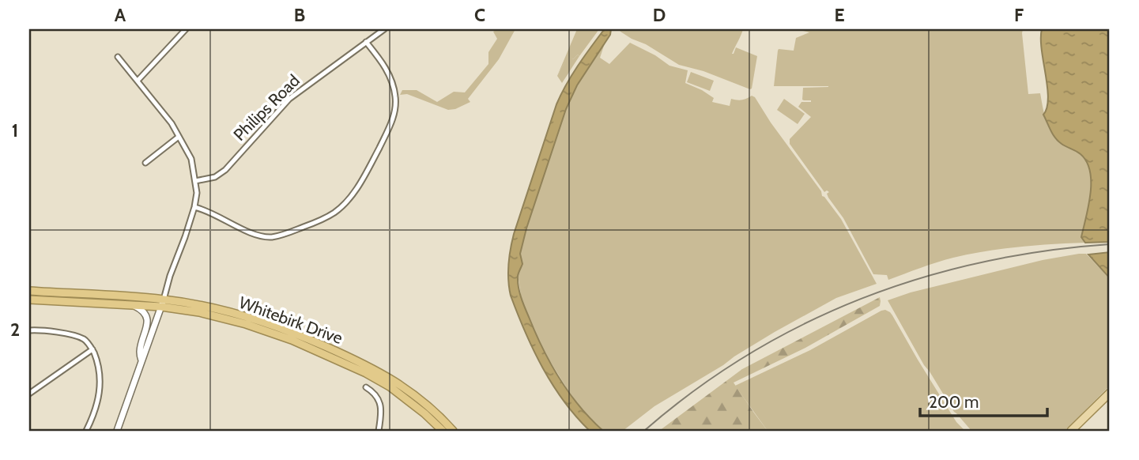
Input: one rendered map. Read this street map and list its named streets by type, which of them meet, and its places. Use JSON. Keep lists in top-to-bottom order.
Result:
{
  "streets": {
    "highway": ["Whitebirk Drive"],
    "street": ["Philips Road"]
  },
  "scale_bar": "200 m",
  "grid": {
    "columns": [
      "A",
      "B",
      "C",
      "D",
      "E",
      "F"
    ],
    "rows": ["1", "2"]
  }
}
